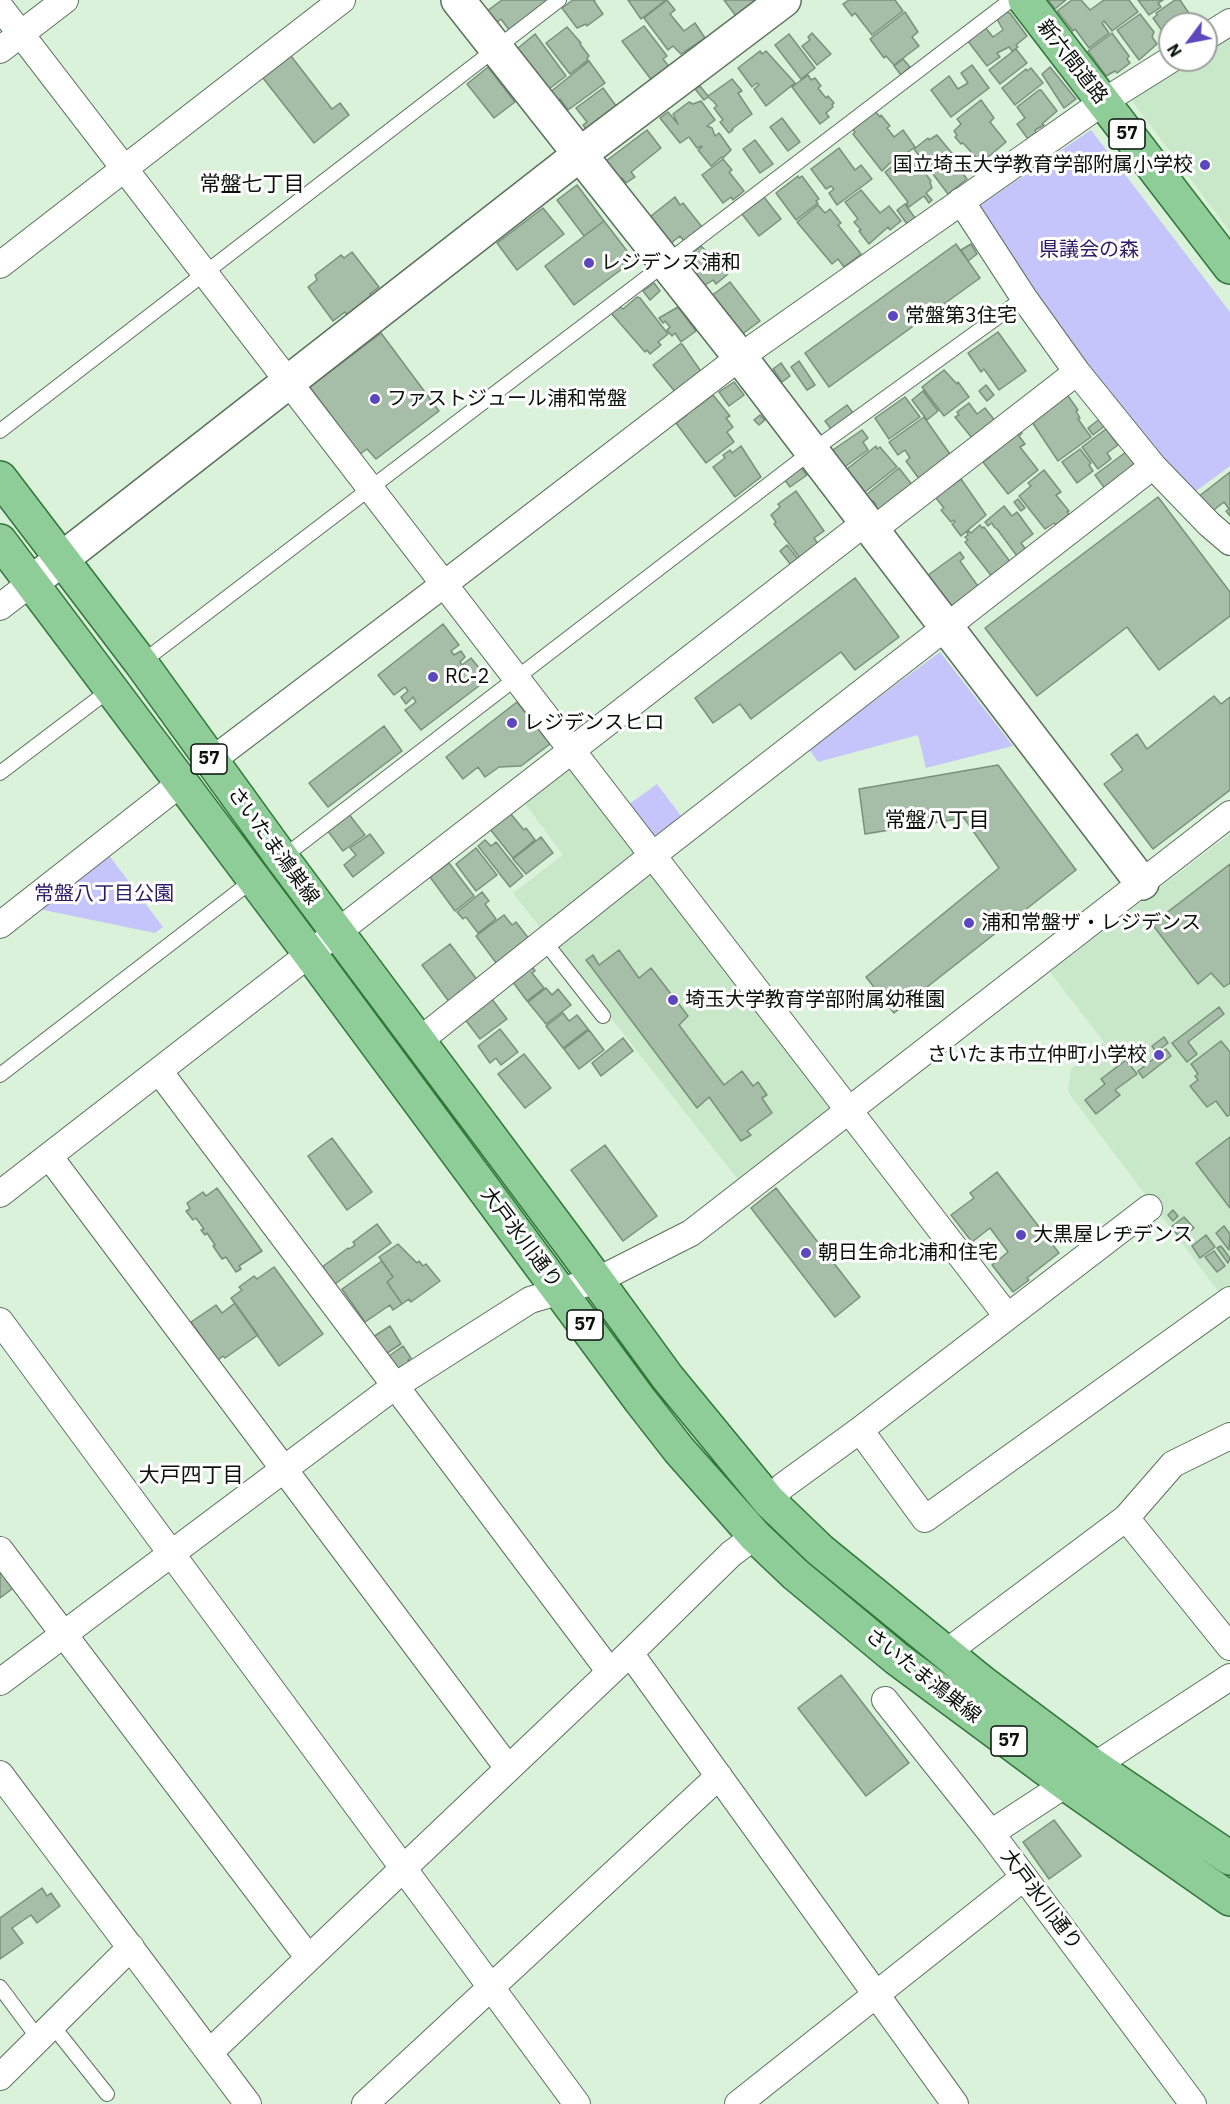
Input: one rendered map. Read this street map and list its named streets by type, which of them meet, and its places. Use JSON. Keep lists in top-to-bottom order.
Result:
{
  "streets": {
    "main road": [
      "新六間道路",
      "57",
      "さいたま鴻巣線",
      "大戸氷川通り"
    ]
  },
  "crossings": [
    ["さいたま鴻巣線", "大戸氷川通り"]
  ],
  "districts": ["常盤七丁目", "常盤八丁目", "大戸四丁目"],
  "parks": ["県議会の森", "常盤八丁目公園"],
  "places": [
    "国立埼玉大学教育学部附属小学校",
    "レジデンス浦和",
    "常盤第3住宅",
    "ファストジュール浦和常盤",
    "RC-2",
    "レジデンスヒロ",
    "浦和常盤ザ・レジデンス",
    "埼玉大学教育学部附属幼稚園",
    "さいたま市立仲町小学校",
    "大黒屋レヂデンス",
    "朝日生命北浦和住宅"
  ],
  "north": "bottom left"
}
